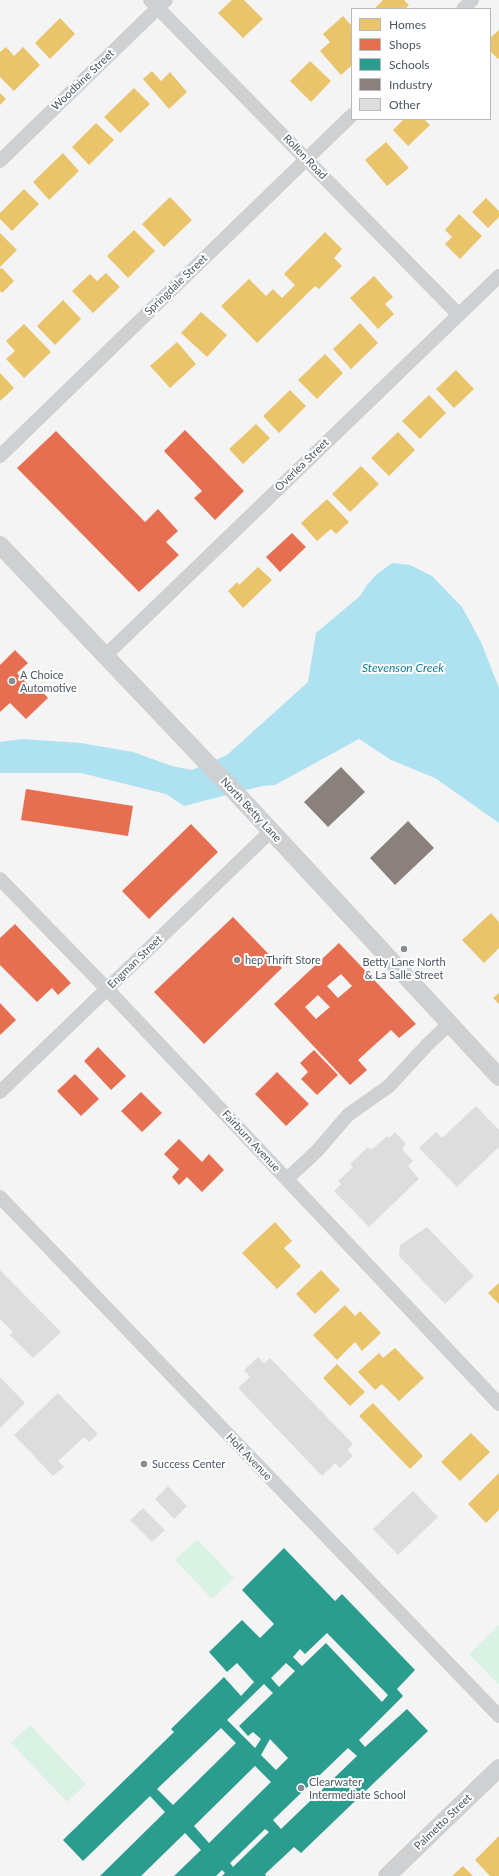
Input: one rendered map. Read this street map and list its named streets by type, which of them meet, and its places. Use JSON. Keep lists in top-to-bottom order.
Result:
{
  "streets": {
    "street": [
      "Woodbine Street",
      "Rollen Road",
      "Springdale Street",
      "Overlea Street",
      "North Betty Lane",
      "Engman Street",
      "Fairburn Avenue",
      "Holt Avenue",
      "Palmetto Street"
    ]
  },
  "crossings": [
    ["Woodbine Street", "Rollen Road"],
    ["Rollen Road", "Springdale Street"],
    ["Rollen Road", "Overlea Street"],
    ["Overlea Street", "North Betty Lane"],
    ["North Betty Lane", "Engman Street"],
    ["Engman Street", "Fairburn Avenue"]
  ],
  "water": ["Stevenson Creek"],
  "places": [
    "A Choice Automotive",
    "Betty Lane North & La Salle Street",
    "hep Thrift Store",
    "Success Center",
    "Clearwater Intermediate School"
  ],
  "legend": [
    "Homes",
    "Shops",
    "Schools",
    "Industry",
    "Other"
  ]
}
